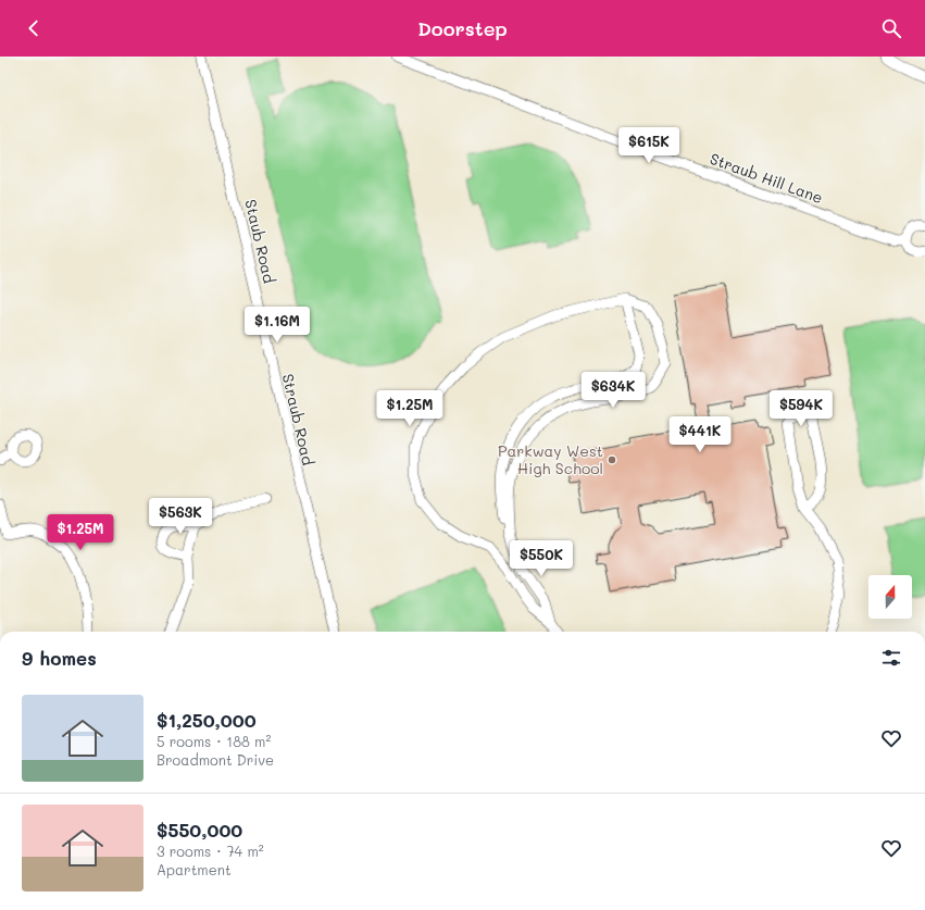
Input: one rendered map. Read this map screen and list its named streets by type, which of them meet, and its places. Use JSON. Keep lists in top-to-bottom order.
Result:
{
  "streets": {
    "street": ["Straub Hill Lane", "Staub Road", "Straub Road"]
  },
  "crossings": [
    ["Staub Road", "Straub Road"]
  ],
  "places": ["Parkway West High School"],
  "north": "top",
  "page": {
    "header": "Doorstep",
    "price": [
      "$615K",
      "$1.16M",
      "$634K",
      "$1.25M",
      "$594K",
      "$441K",
      "$563K",
      "$1.25M",
      "$550K"
    ],
    "heading": "9 homes",
    "list": [
      {
        "name": "$1,250,000",
        "note": "5 rooms · 188 m² · Broadmont Drive"
      },
      {
        "name": "$550,000",
        "note": "3 rooms · 74 m² · Apartment"
      }
    ]
  }
}
